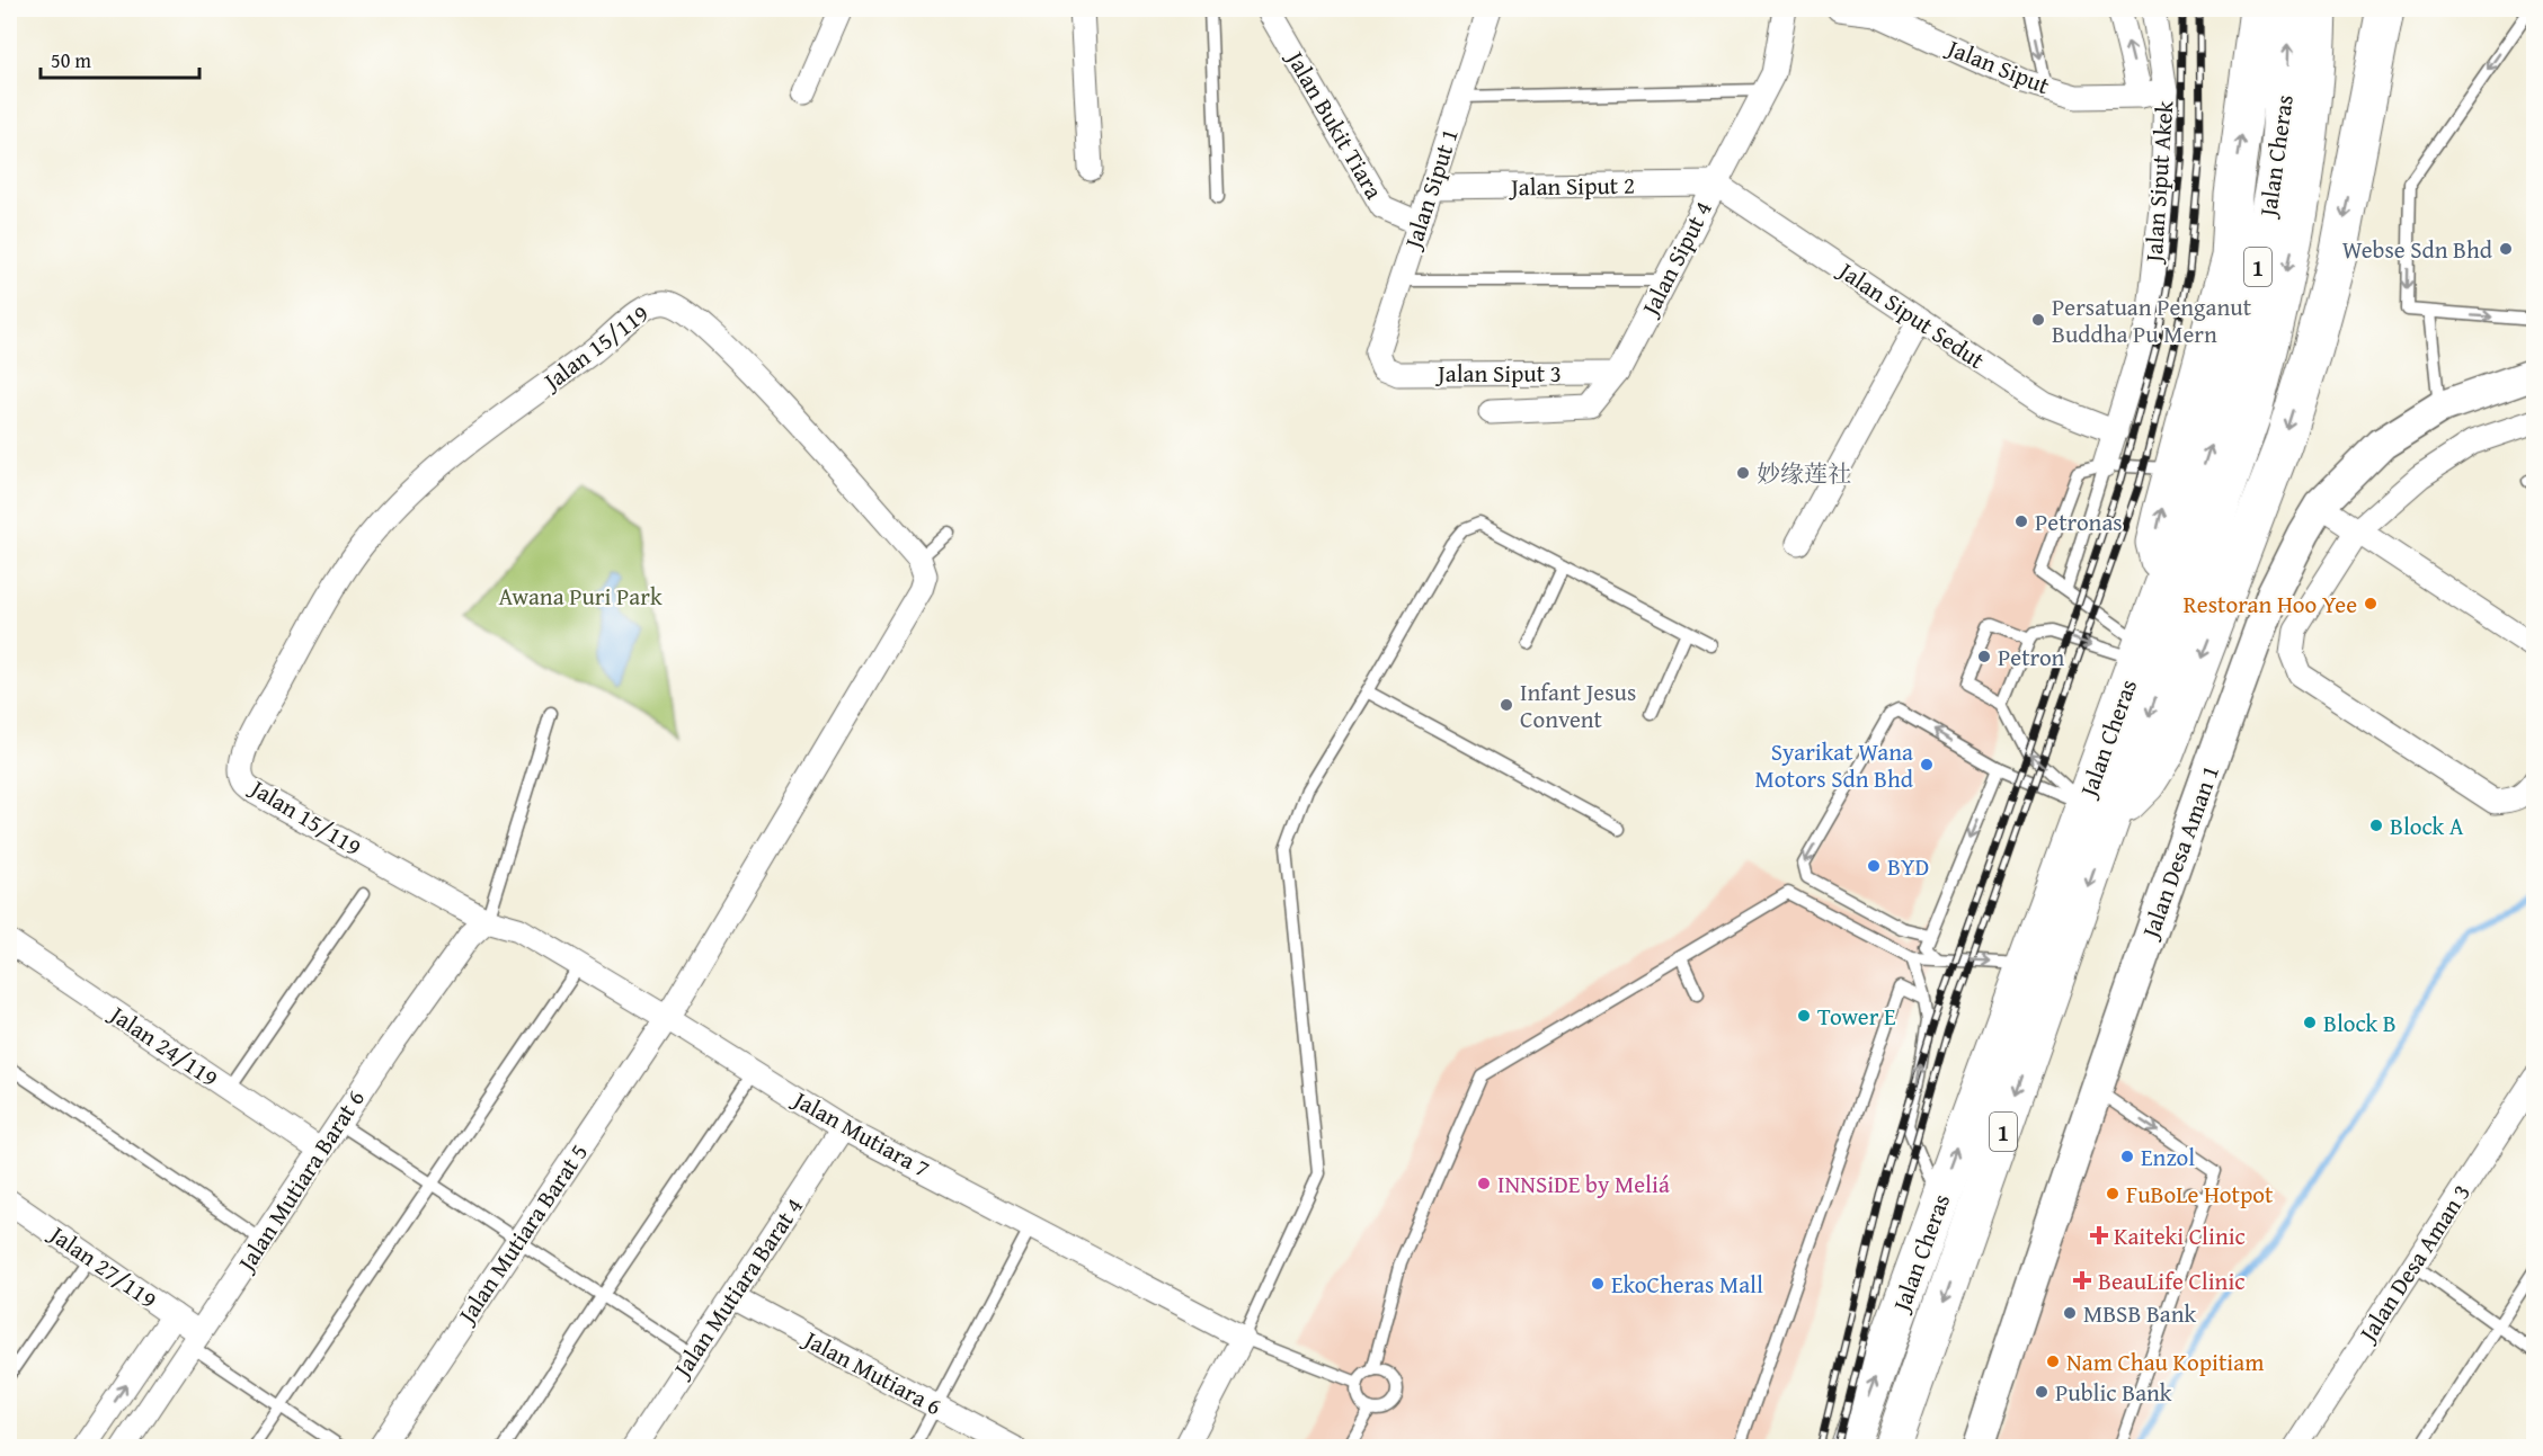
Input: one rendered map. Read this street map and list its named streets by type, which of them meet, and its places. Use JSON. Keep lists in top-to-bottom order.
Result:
{
  "streets": {
    "highway": ["Jalan Cheras", "1"],
    "street": [
      "Jalan Siput",
      "Jalan Bukit Tiara",
      "Jalan Siput Akek",
      "Jalan Siput 2",
      "Jalan Siput 1",
      "Jalan Siput 4",
      "Jalan Siput Sedut",
      "Jalan 15/119",
      "Jalan Siput 3",
      "Jalan Desa Aman 1",
      "Jalan 24/119",
      "Jalan Mutiara 7",
      "Jalan Mutiara Barat 6",
      "Jalan Mutiara Barat 5",
      "Jalan Desa Aman 3",
      "Jalan 27/119",
      "Jalan Mutiara Barat 4",
      "Jalan Mutiara 6"
    ]
  },
  "crossings": [
    ["Jalan Siput", "Jalan Siput Akek"],
    ["Jalan Bukit Tiara", "Jalan Siput 1"],
    ["Jalan Siput Akek", "Jalan Siput Sedut"],
    ["Jalan Siput 2", "Jalan Siput 1"],
    ["Jalan Siput 2", "Jalan Siput 4"],
    ["Jalan Siput 2", "Jalan Siput Sedut"],
    ["Jalan Siput 1", "Jalan Siput 3"],
    ["Jalan Siput 4", "Jalan Siput Sedut"],
    ["Jalan Siput 4", "Jalan Siput 3"],
    ["Jalan 15/119", "Jalan Mutiara 7"],
    ["Jalan 15/119", "Jalan Mutiara Barat 6"],
    ["Jalan 24/119", "Jalan Mutiara Barat 6"],
    ["Jalan Mutiara 7", "Jalan Mutiara Barat 6"],
    ["Jalan Mutiara 7", "Jalan Mutiara Barat 5"],
    ["Jalan Mutiara 7", "Jalan Mutiara Barat 4"],
    ["Jalan Mutiara Barat 6", "Jalan 27/119"],
    ["Jalan Mutiara Barat 4", "Jalan Mutiara 6"]
  ],
  "parks": ["Awana Puri Park"],
  "places": {
    "other": [
      "Webse Sdn Bhd",
      "Persatuan Penganut Buddha Pu Mern",
      "妙缘莲社",
      "Petronas",
      "Restoran Hoo Yee",
      "Petron",
      "Infant Jesus Convent",
      "Syarikat Wana Motors Sdn Bhd",
      "Block A",
      "BYD",
      "Tower E",
      "Block B",
      "Enzol",
      "INNSiDE by Meliá",
      "FuBoLe Hotpot",
      "EkoCheras Mall",
      "MBSB Bank",
      "Nam Chau Kopitiam",
      "Public Bank"
    ],
    "health": ["Kaiteki Clinic", "BeauLife Clinic"]
  },
  "scale_bar": "50 m"
}
